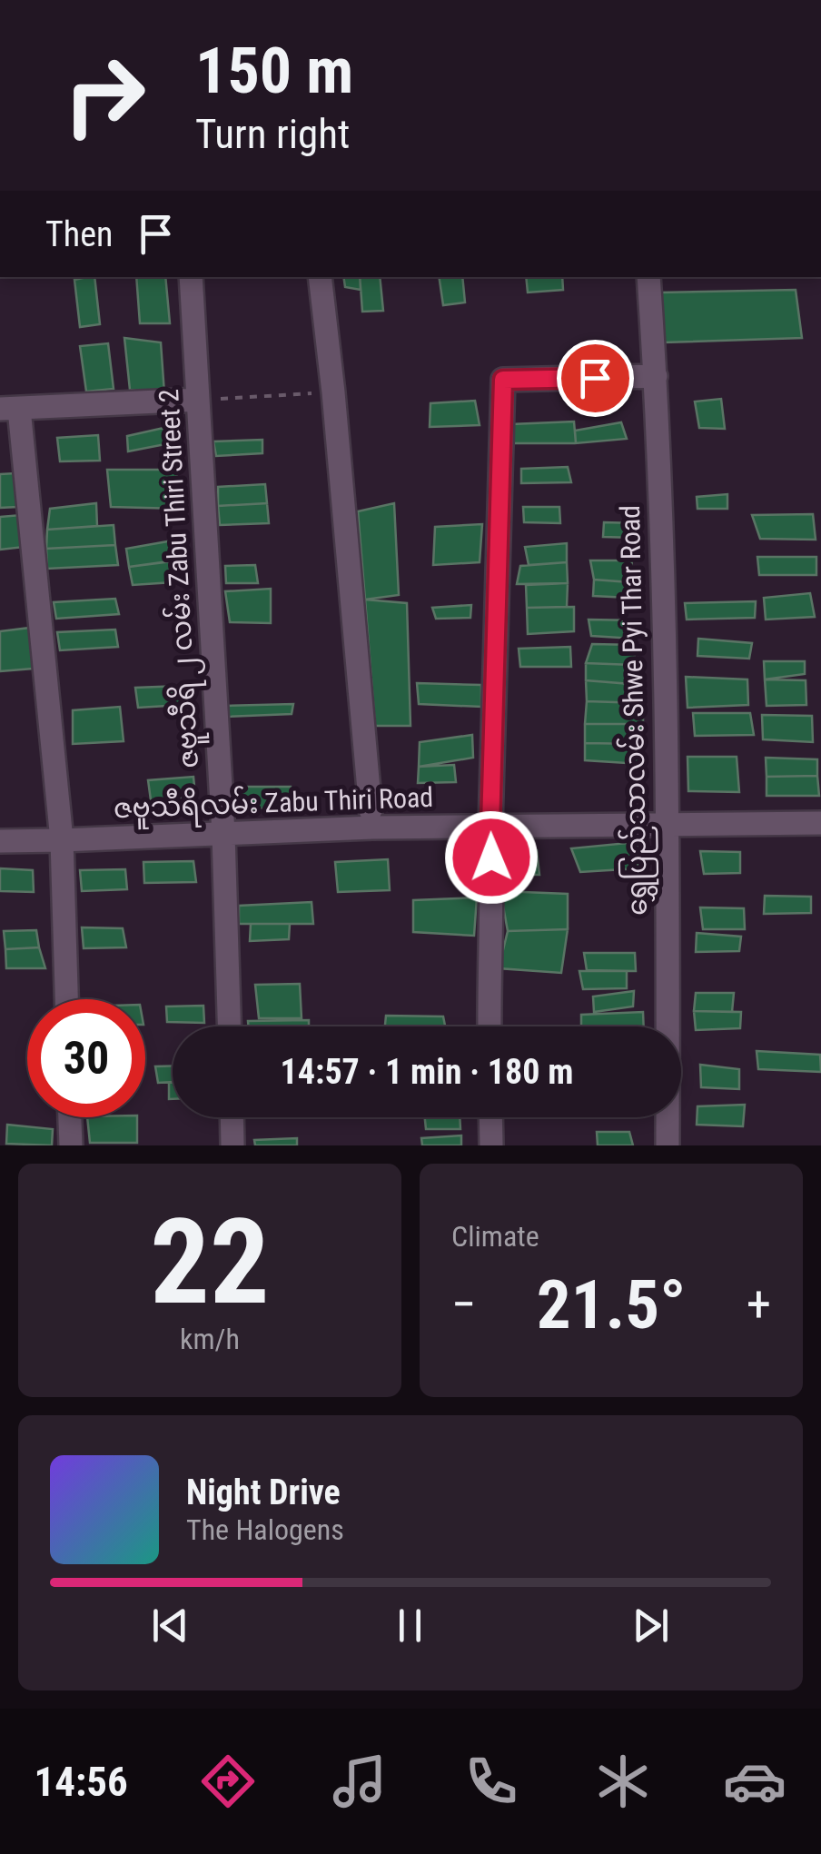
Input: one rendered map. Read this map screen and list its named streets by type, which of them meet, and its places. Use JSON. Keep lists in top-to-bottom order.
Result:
{
  "streets": {
    "street": ["ဇဗူသီရိ ၂ လမ်း Zabu Thiri Street 2", "ရွှေပြည်သာလမ်း Shwe Pyi Thar Road", "ဇဗူသီရိလမ်း Zabu Thiri Road"]
  },
  "crossings": [
    ["ဇဗူသီရိ ၂ လမ်း Zabu Thiri Street 2", "ဇဗူသီရိလမ်း Zabu Thiri Road"],
    ["ရွှေပြည်သာလမ်း Shwe Pyi Thar Road", "ဇဗူသီရိလမ်း Zabu Thiri Road"]
  ],
  "page": {
    "turn": ["150 m", "Turn right"],
    "then": "Then",
    "limit": "30",
    "trip": "14:57 · 1 min · 180 m",
    "tile": [
      ["22", "km/h"],
      "Climate"
    ],
    "heat": ["−", "21.5°", "+"],
    "song": ["Night Drive", "The Halogens"],
    "tabs": "14:56"
  }
}
